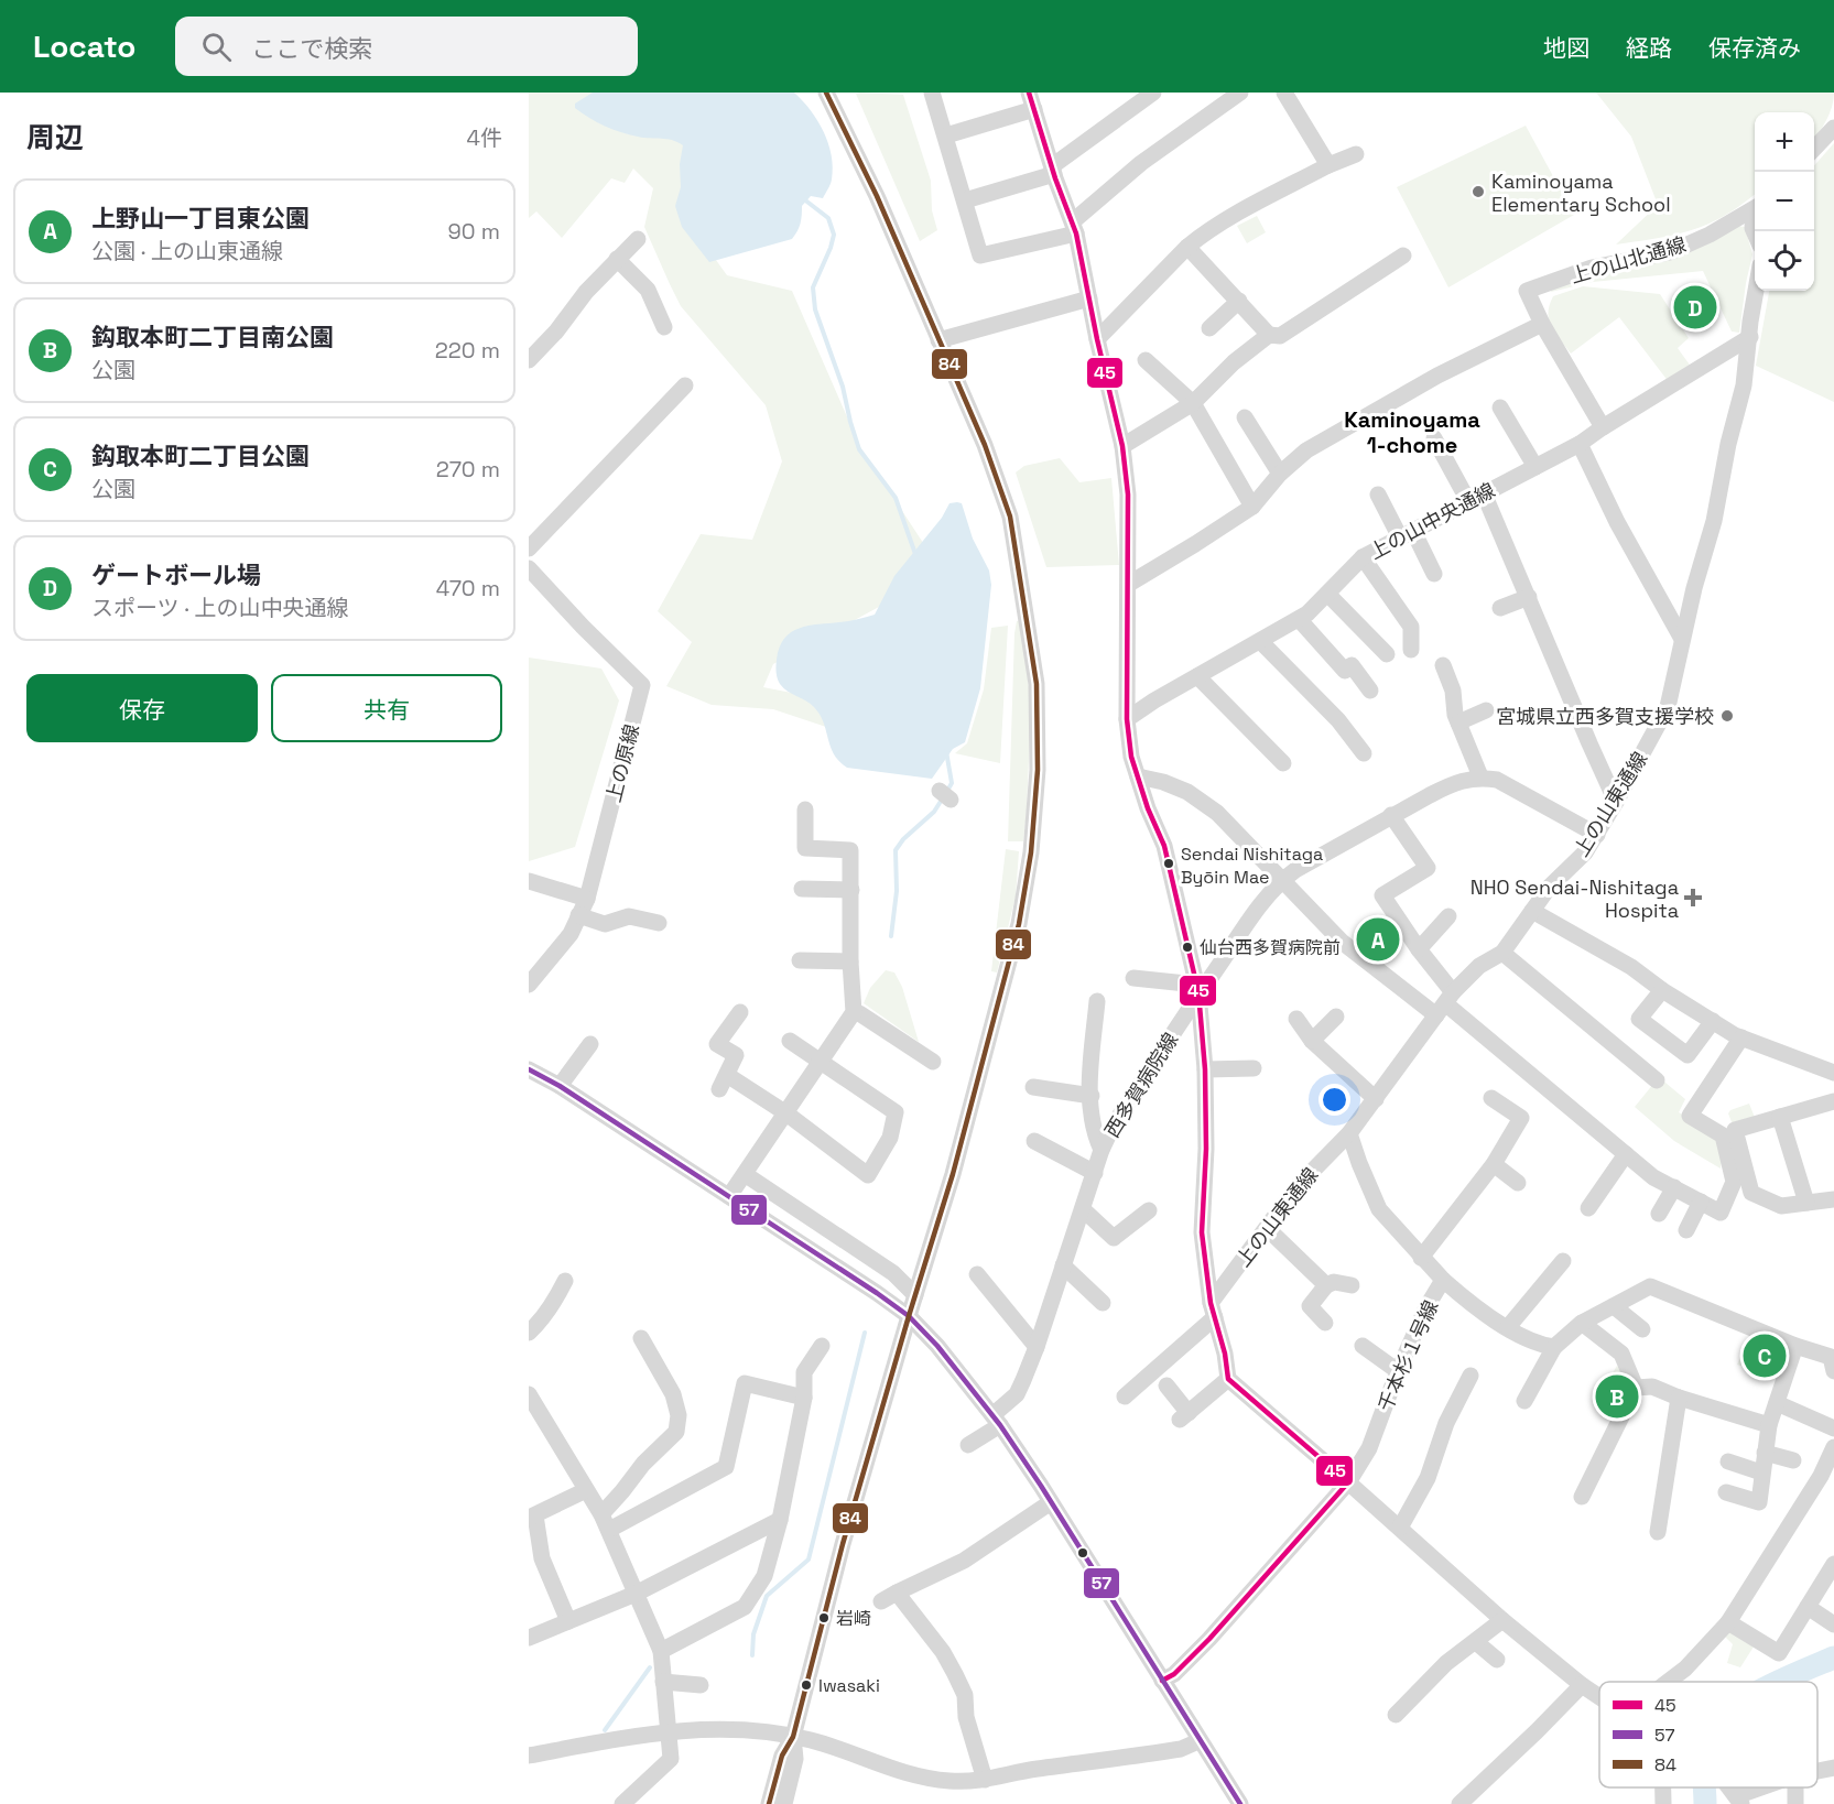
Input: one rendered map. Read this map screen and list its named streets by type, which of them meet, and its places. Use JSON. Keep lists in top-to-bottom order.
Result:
{
  "streets": {
    "street": [
      "上の山北通線",
      "上の山中央通線",
      "上の原線",
      "上の山東通線",
      "西多賀病院線",
      "千本杉１号線"
    ]
  },
  "crossings": [
    ["上の山北通線", "上の山中央通線"],
    ["上の山中央通線", "上の山東通線"],
    ["上の山東通線", "千本杉１号線"]
  ],
  "districts": ["Kaminoyama 1-chome"],
  "places": {
    "other": [
      "Kaminoyama Elementary School",
      "宮城県立西多賀支援学校",
      "Sendai Nishitaga Byōin Mae",
      "仙台西多賀病院前",
      "岩崎",
      "Iwasaki"
    ],
    "health": ["NHO Sendai-Nishitaga Hospita"]
  },
  "lines": ["transit line 45", "transit line 84", "transit line 57"],
  "legend": ["45", "57", "84"],
  "page": {
    "header": "Locato",
    "search": "ここで検索",
    "nav": ["地図", "経路", "保存済み"],
    "heading": ["周辺", "4件"],
    "map_buttons": ["+", "−"],
    "list": [
      {
        "mark": "A",
        "name": "上野山一丁目東公園",
        "note": "公園 · 上の山東通線",
        "value": "90 m"
      },
      {
        "mark": "B",
        "name": "鈎取本町二丁目南公園",
        "note": "公園",
        "value": "220 m"
      },
      {
        "mark": "C",
        "name": "鈎取本町二丁目公園",
        "note": "公園",
        "value": "270 m"
      },
      {
        "mark": "D",
        "name": "ゲートボール場",
        "note": "スポーツ · 上の山中央通線",
        "value": "470 m"
      }
    ],
    "pins": [
      "D",
      "A",
      "C",
      "B"
    ],
    "buttons": ["保存", "共有"]
  }
}
